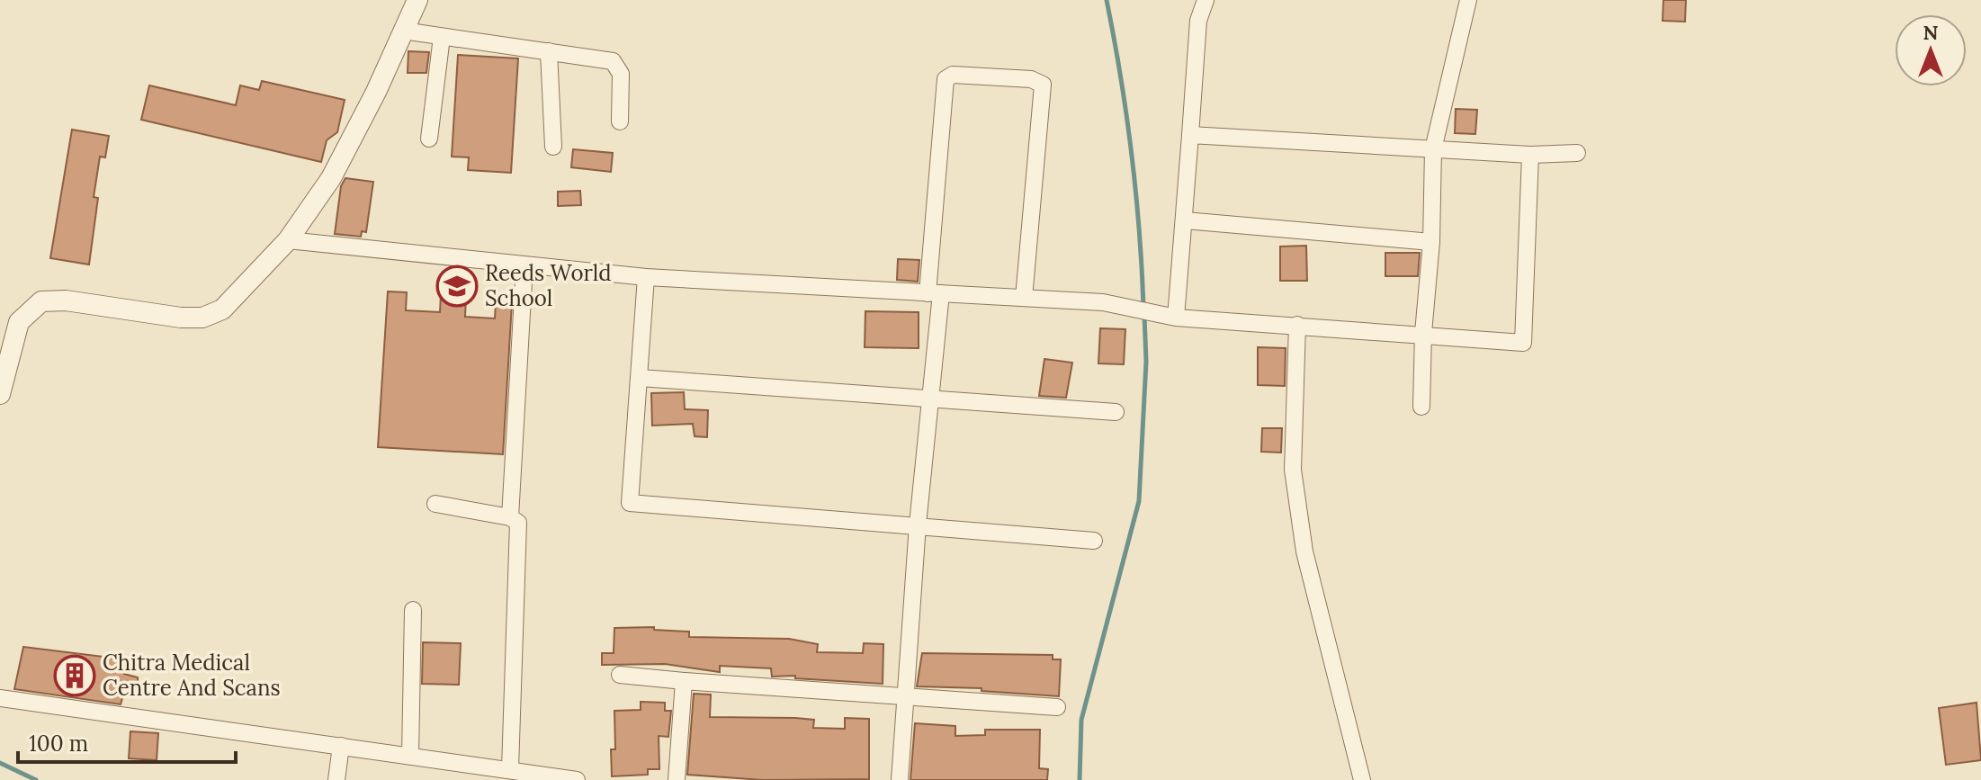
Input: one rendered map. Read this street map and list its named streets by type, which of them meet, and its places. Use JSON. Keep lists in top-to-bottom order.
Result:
{
  "places": {
    "school or university": ["Reeds World School"],
    "building": ["Chitra Medical Centre And Scans"]
  },
  "scale_bar": "100 m",
  "north": "top"
}
